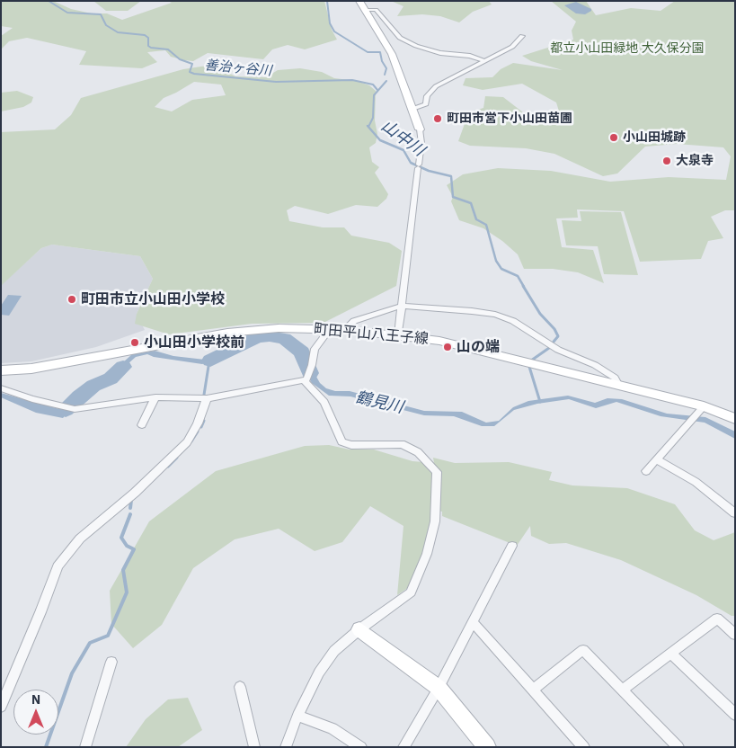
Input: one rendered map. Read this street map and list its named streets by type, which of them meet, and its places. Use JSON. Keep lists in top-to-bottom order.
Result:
{
  "streets": {
    "main road": ["町田平山八王子線"]
  },
  "water": ["善治ヶ谷川", "山中川", "鶴見川"],
  "parks": ["都立小山田緑地 大久保分園"],
  "places": [
    "町田市営下小山田苗圃",
    "小山田城跡",
    "大泉寺",
    "町田市立小山田小学校",
    "小山田小学校前",
    "山の端"
  ],
  "north": "top"
}
